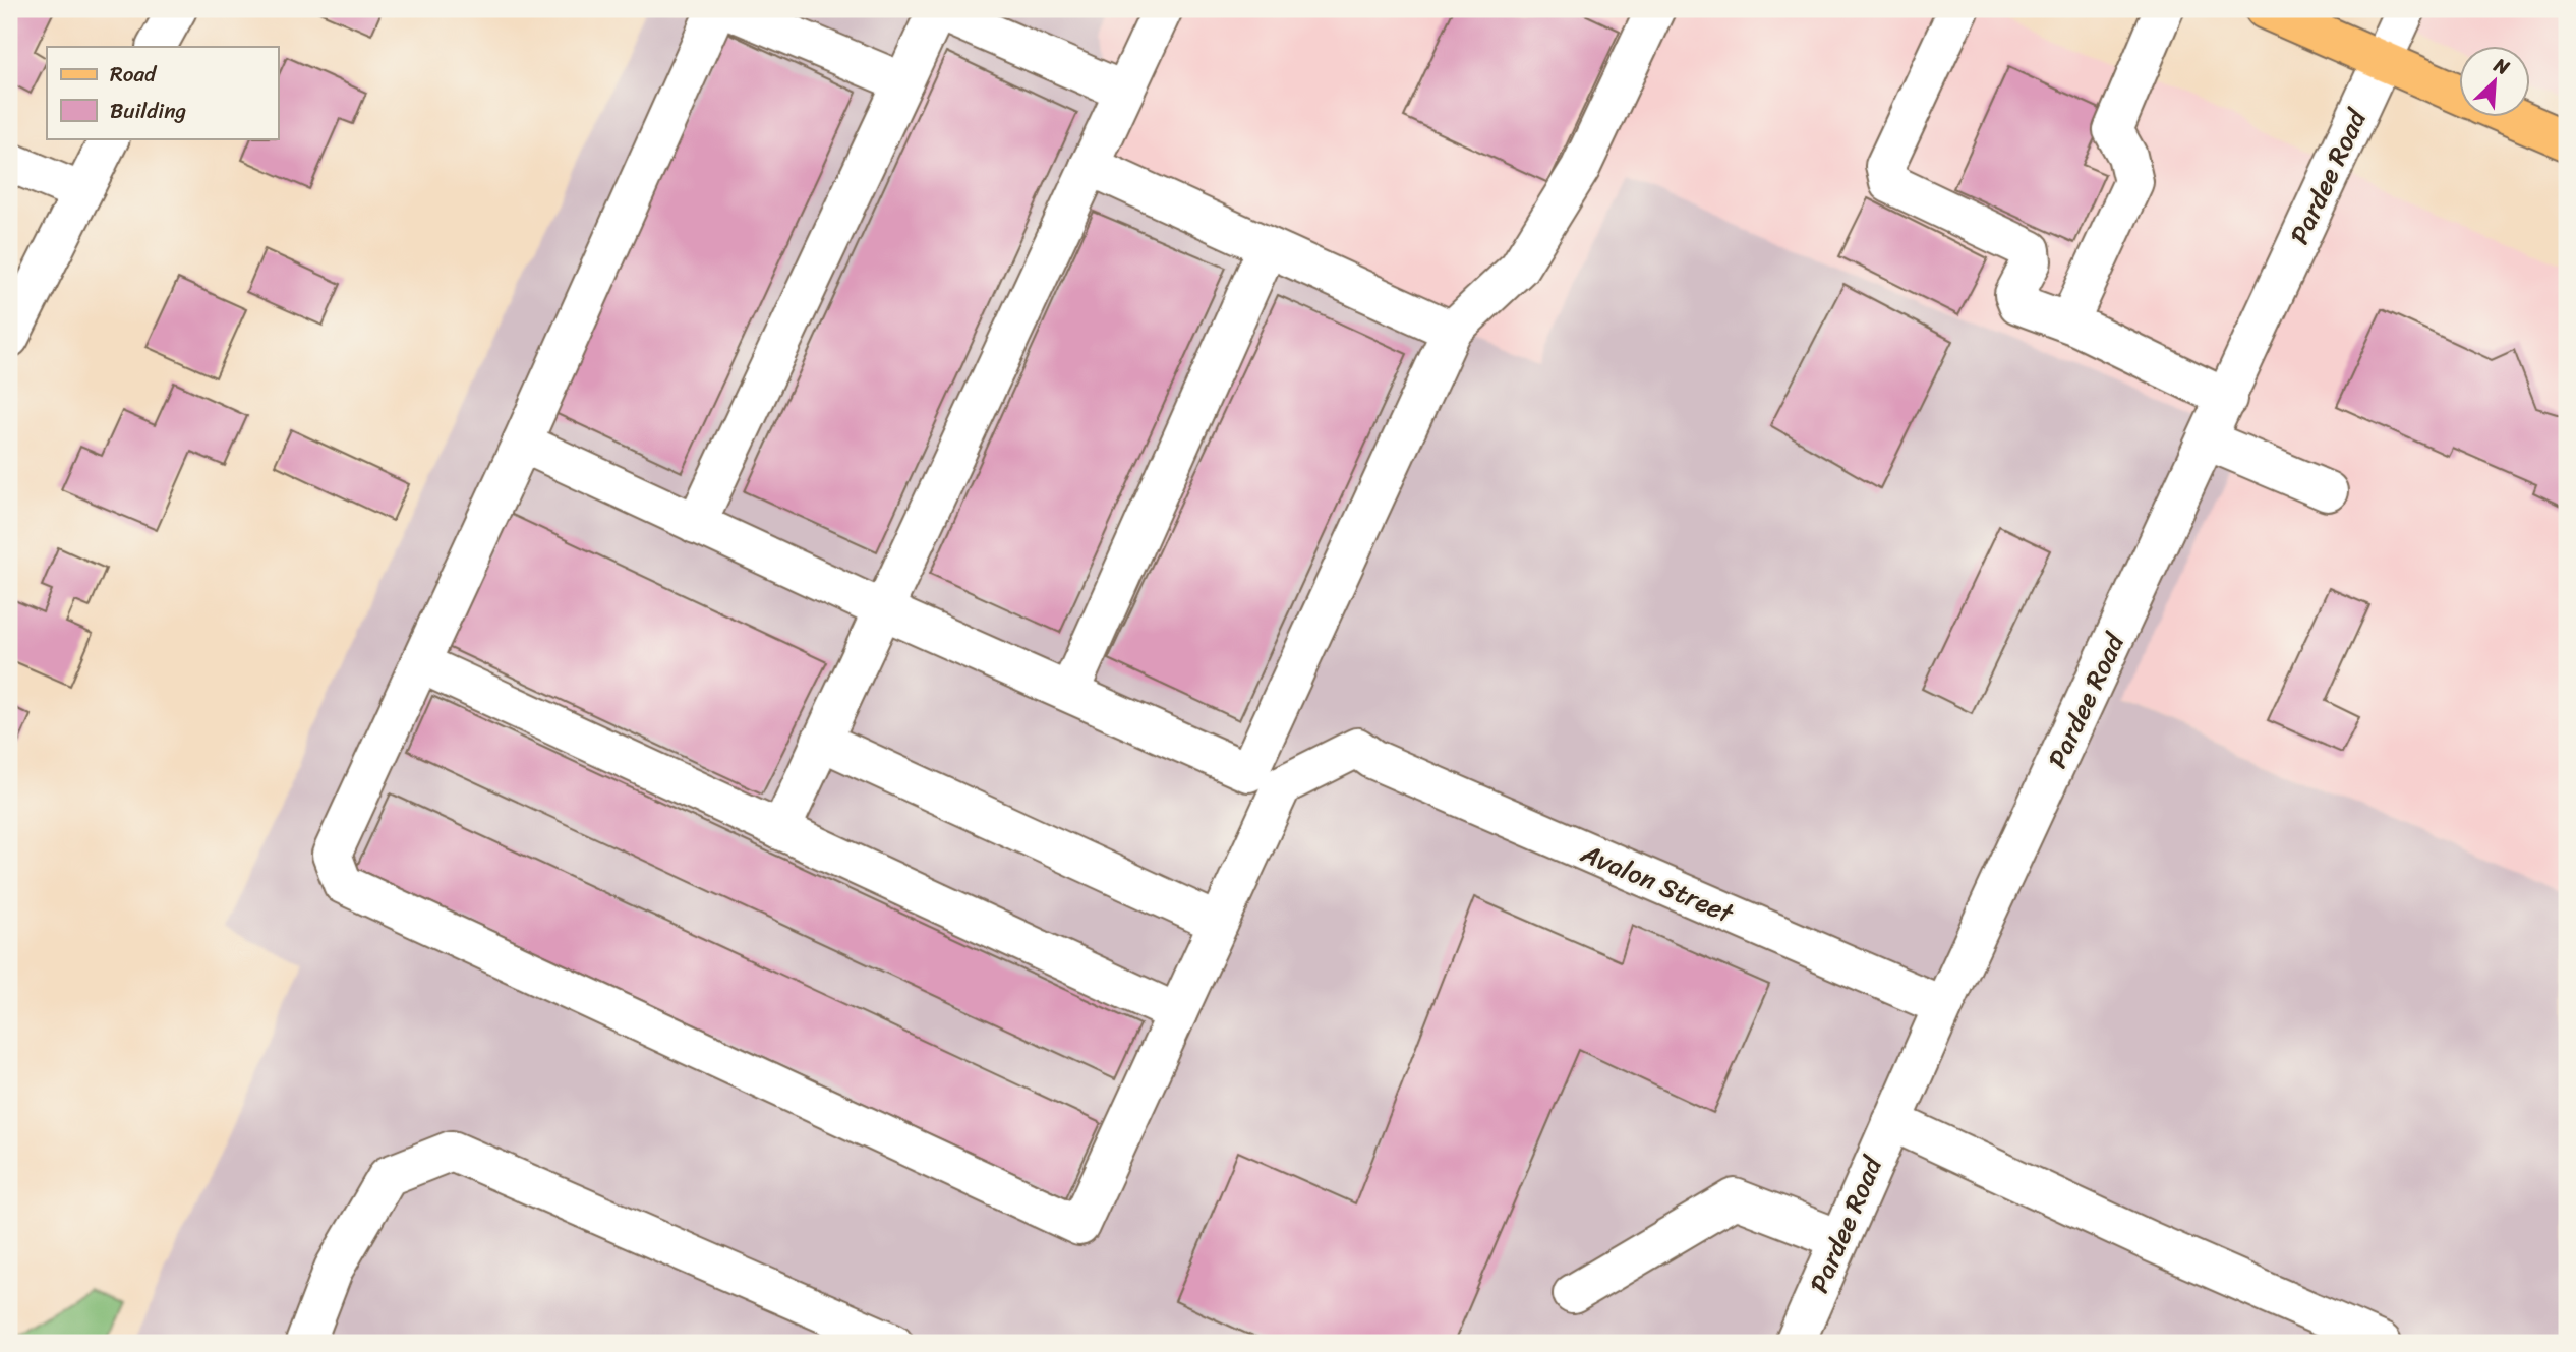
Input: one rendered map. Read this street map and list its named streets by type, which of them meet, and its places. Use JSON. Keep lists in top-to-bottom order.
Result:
{
  "streets": {
    "street": ["Pardee Road", "Avalon Street"]
  },
  "crossings": [
    ["Pardee Road", "Avalon Street"]
  ],
  "legend": ["Road", "Building"],
  "north": "top right"
}
